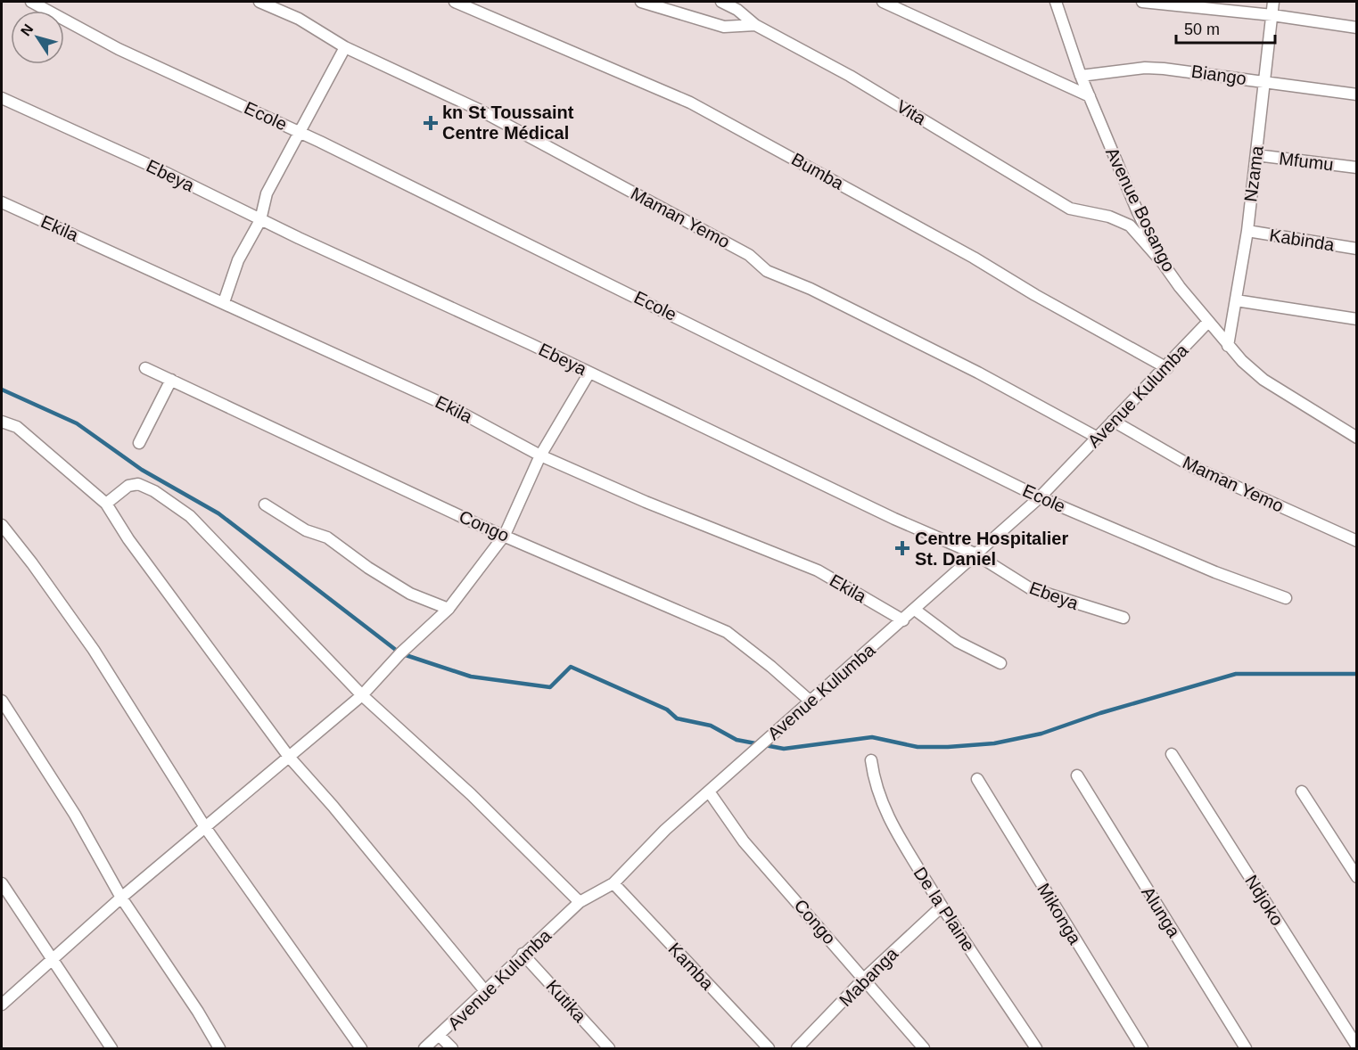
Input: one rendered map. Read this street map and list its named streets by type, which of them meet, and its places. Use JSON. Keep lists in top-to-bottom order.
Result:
{
  "streets": {
    "street": [
      "Biango",
      "Vita",
      "Ecole",
      "Mfumu",
      "Bumba",
      "Nzama",
      "Ebeya",
      "Avenue Bosango",
      "Maman Yemo",
      "Ekila",
      "Kabinda",
      "Avenue Kulumba",
      "Congo",
      "Ndjoko",
      "De la Plaine",
      "Alunga",
      "Mikonga",
      "Kamba",
      "Mabanga",
      "Kutika"
    ]
  },
  "crossings": [
    ["Biango", "Nzama"],
    ["Biango", "Avenue Bosango"],
    ["Vita", "Avenue Bosango"],
    ["Ecole", "Avenue Kulumba"],
    ["Mfumu", "Nzama"],
    ["Bumba", "Avenue Kulumba"],
    ["Nzama", "Avenue Bosango"],
    ["Nzama", "Kabinda"],
    ["Ebeya", "Avenue Kulumba"],
    ["Avenue Bosango", "Avenue Kulumba"],
    ["Maman Yemo", "Avenue Kulumba"],
    ["Ekila", "Avenue Kulumba"],
    ["Avenue Kulumba", "Congo"],
    ["Avenue Kulumba", "Kamba"],
    ["Avenue Kulumba", "Kutika"],
    ["Congo", "Mabanga"],
    ["De la Plaine", "Mabanga"]
  ],
  "places": {
    "health": ["kn St Toussaint Centre Médical", "Centre Hospitalier St. Daniel"]
  },
  "scale_bar": "50 m",
  "north": "top left"
}
